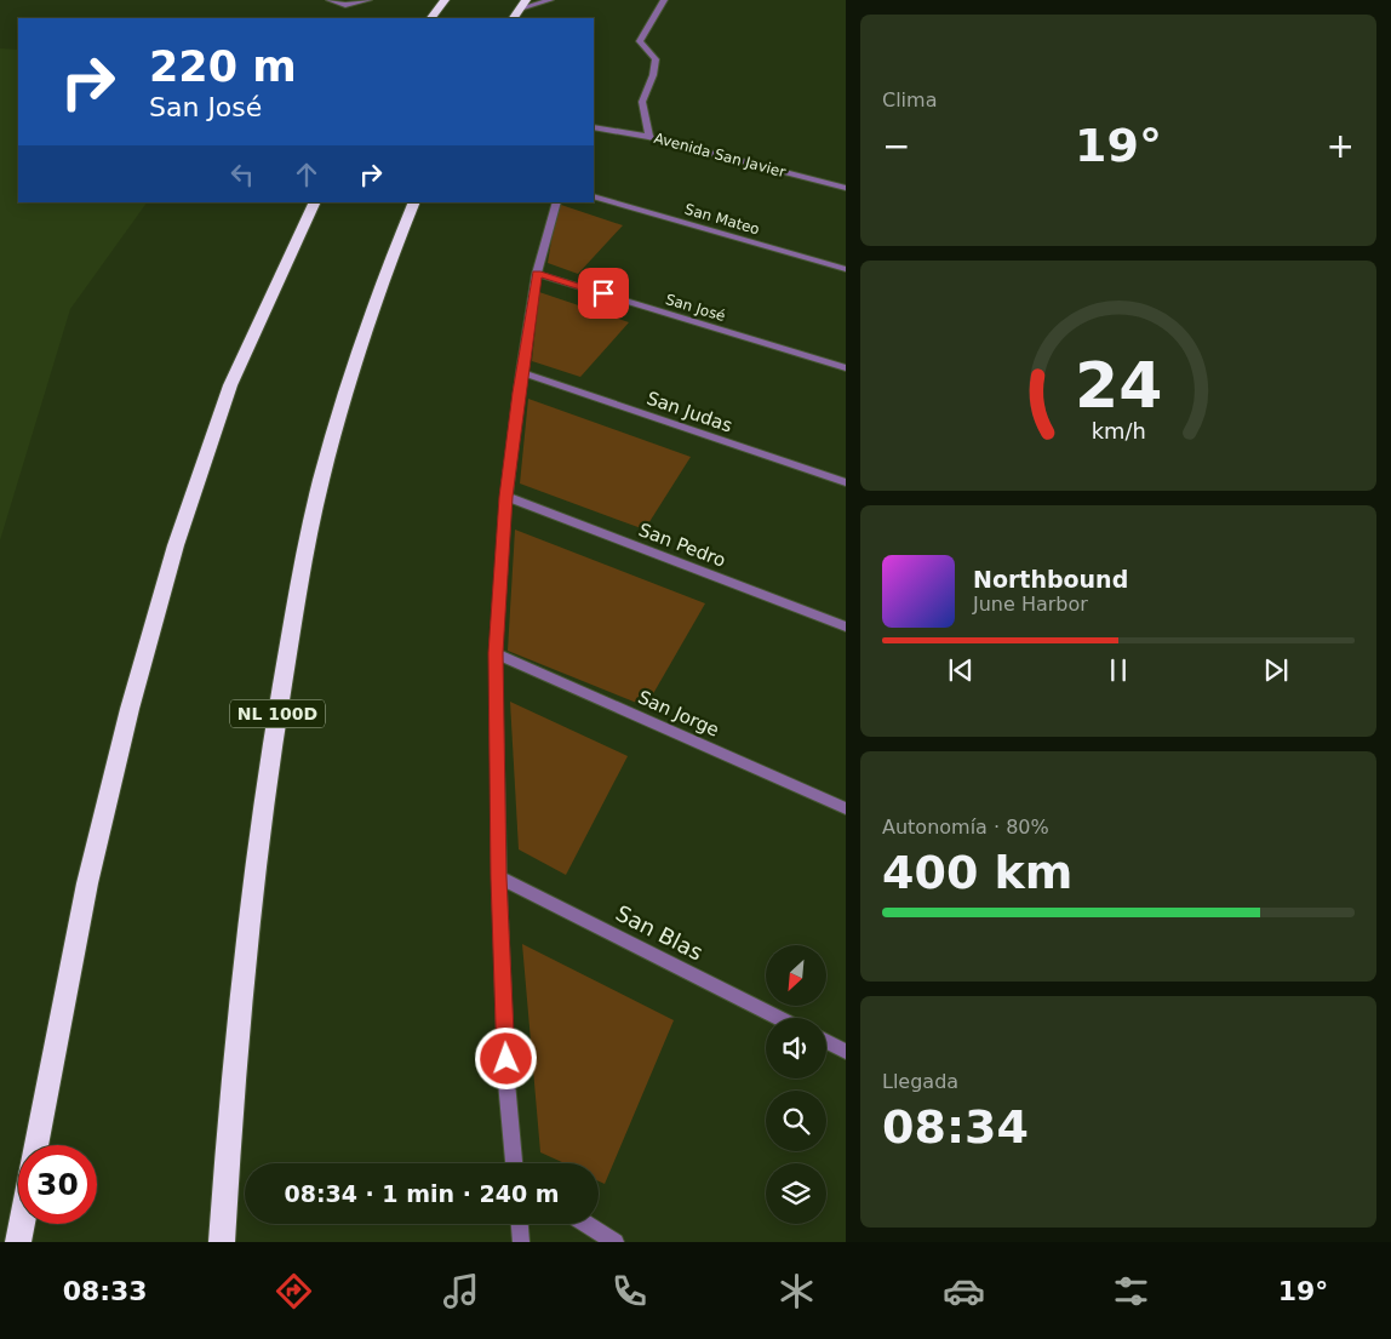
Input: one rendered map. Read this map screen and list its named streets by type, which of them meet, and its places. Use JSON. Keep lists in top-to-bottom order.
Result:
{
  "streets": {
    "highway": ["NL 100D"],
    "street": [
      "Avenida San Javier",
      "San Mateo",
      "San José",
      "San Judas",
      "San Pedro",
      "San Jorge",
      "San Blas"
    ]
  },
  "north": "bottom left",
  "page": {
    "tile": [
      "Clima",
      ["Autonomía · 80%", "400 km"],
      ["Llegada", "08:34"]
    ],
    "turn": ["220 m", "San José"],
    "heat": ["−", "19°", "+"],
    "song": ["Northbound", "June Harbor"],
    "limit": "30",
    "trip": "08:34 · 1 min · 240 m",
    "tabs": ["08:33", "19°"],
    "gauge": ["24", "km/h"]
  }
}
